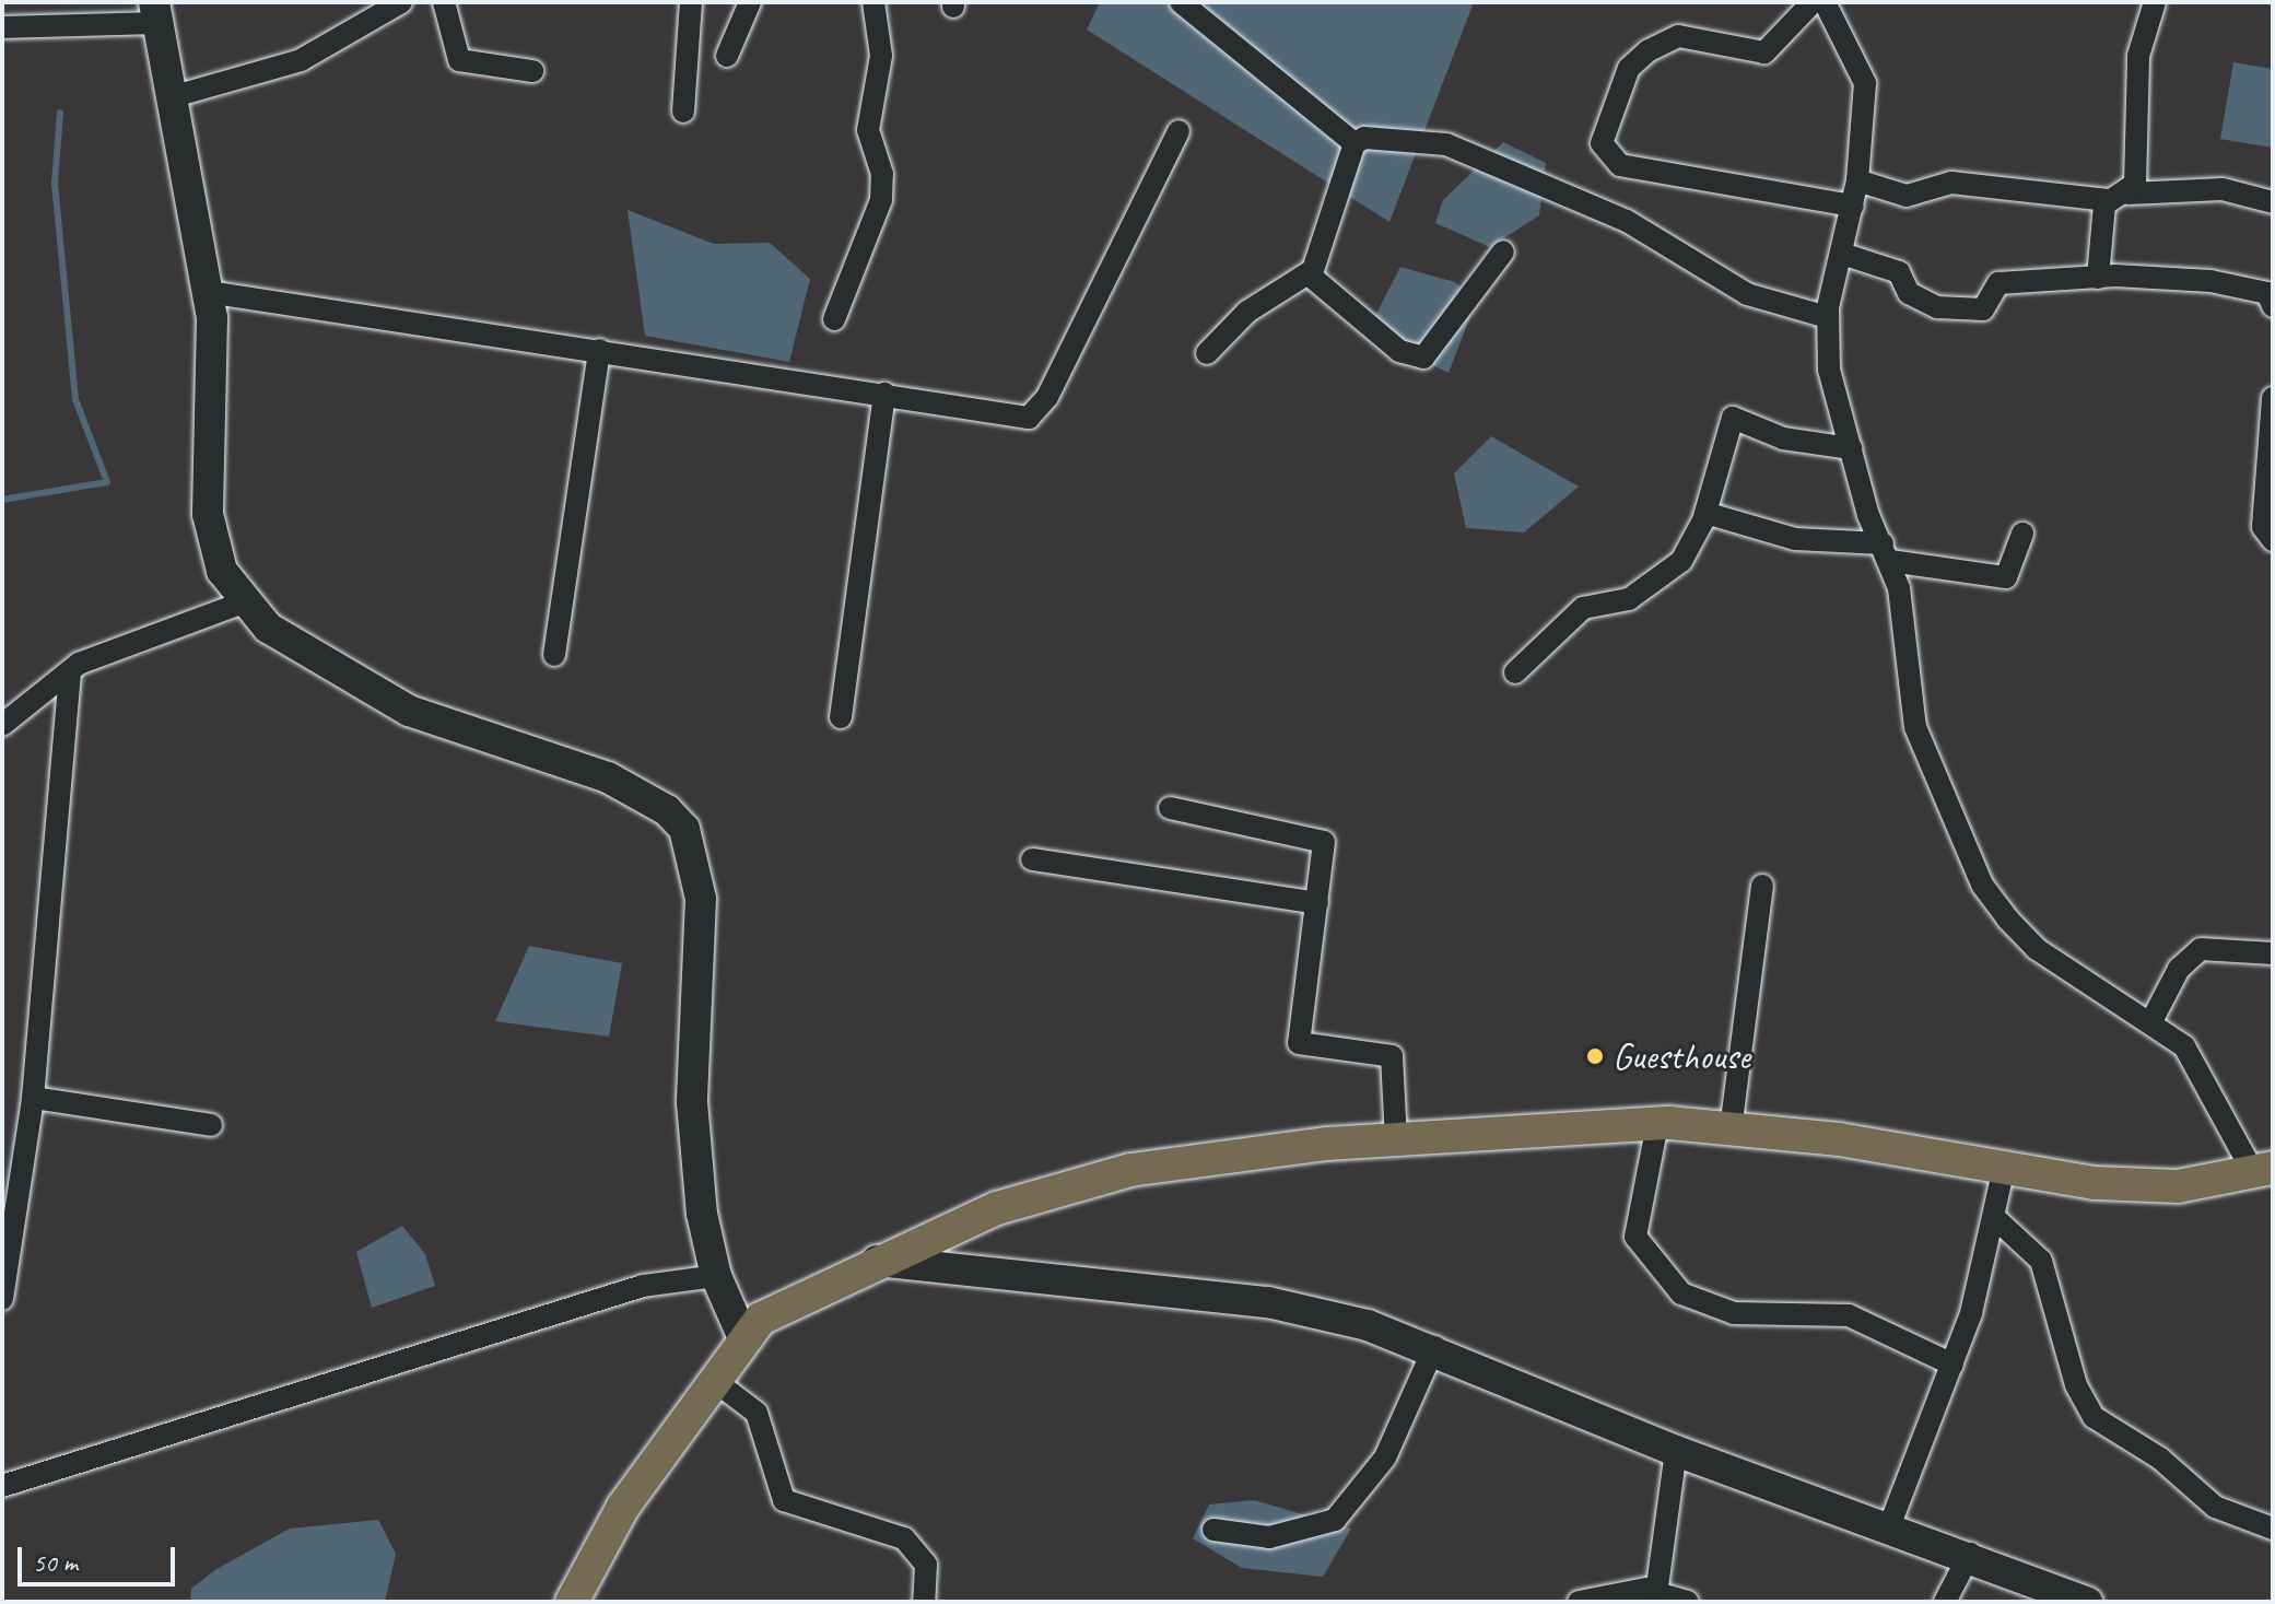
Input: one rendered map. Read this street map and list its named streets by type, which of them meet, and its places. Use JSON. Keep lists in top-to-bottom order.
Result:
{
  "places": ["Guesthouse"],
  "scale_bar": "50 m"
}
